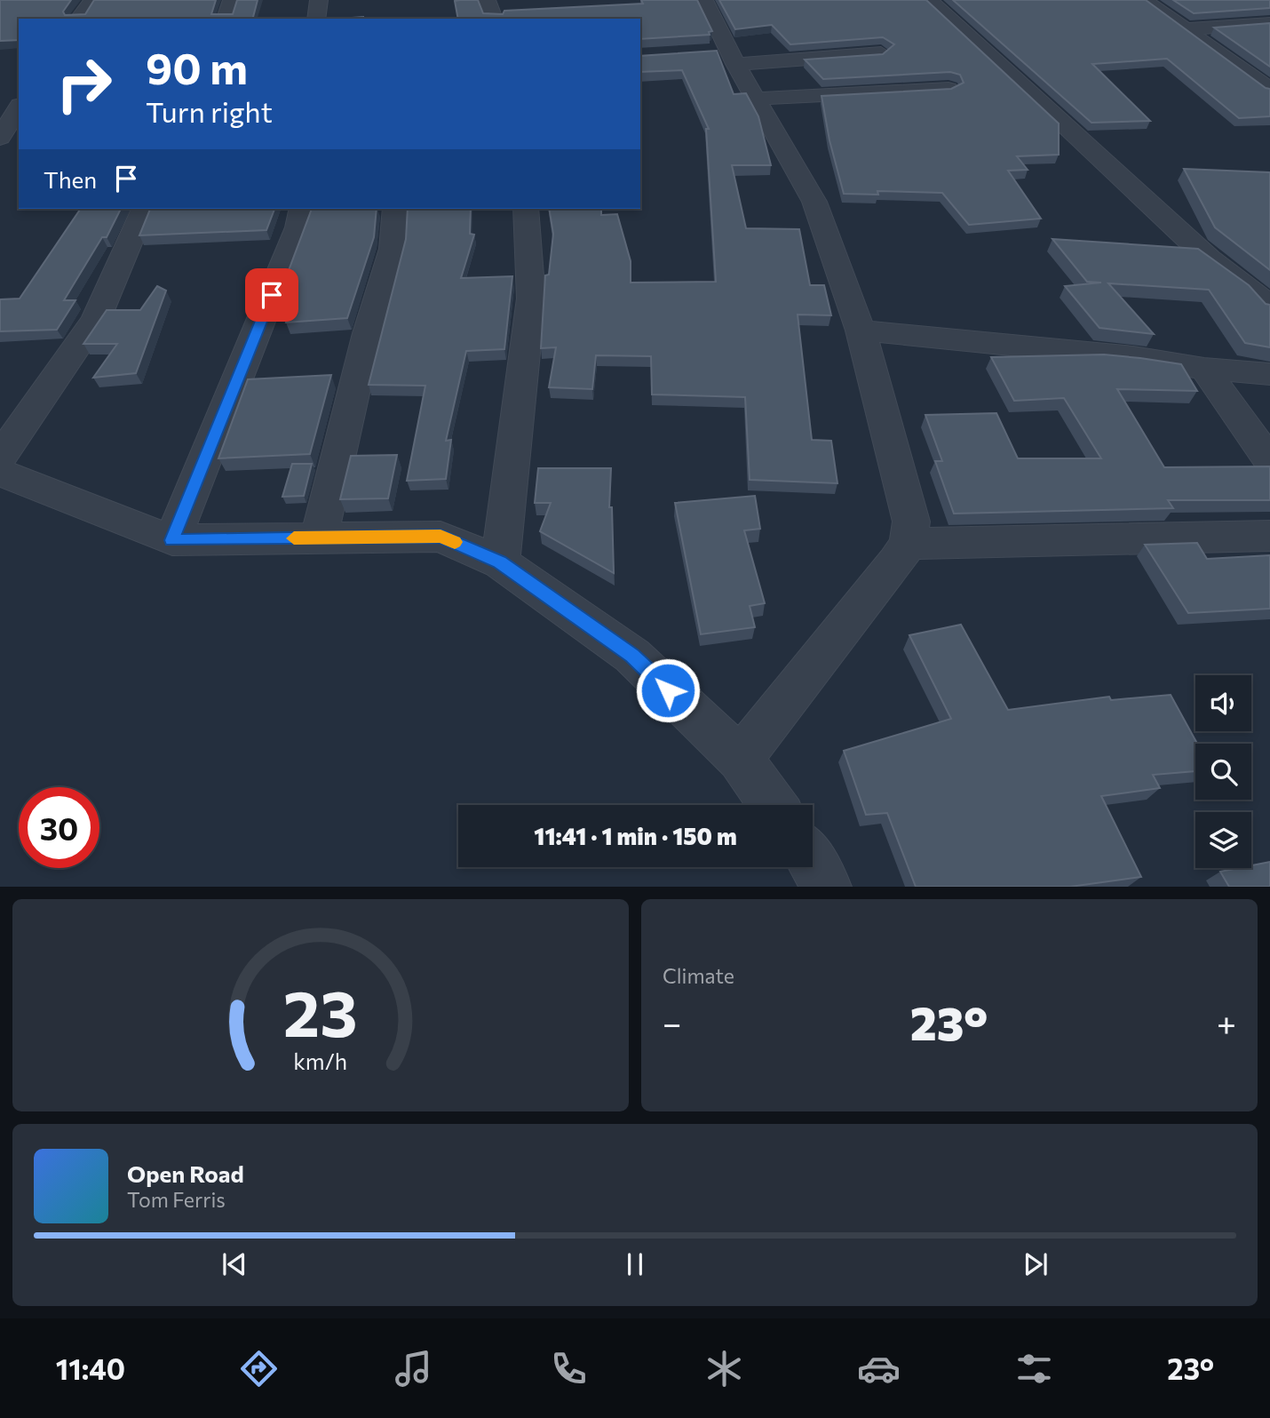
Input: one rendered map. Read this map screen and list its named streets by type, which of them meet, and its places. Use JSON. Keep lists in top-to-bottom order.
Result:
{
  "page": {
    "turn": ["90 m", "Turn right"],
    "then": "Then",
    "limit": "30",
    "trip": "11:41 · 1 min · 150 m",
    "tile": "Climate",
    "heat": ["−", "23°", "+"],
    "song": ["Open Road", "Tom Ferris"],
    "tabs": ["11:40", "23°"],
    "gauge": ["23", "km/h"]
  }
}
